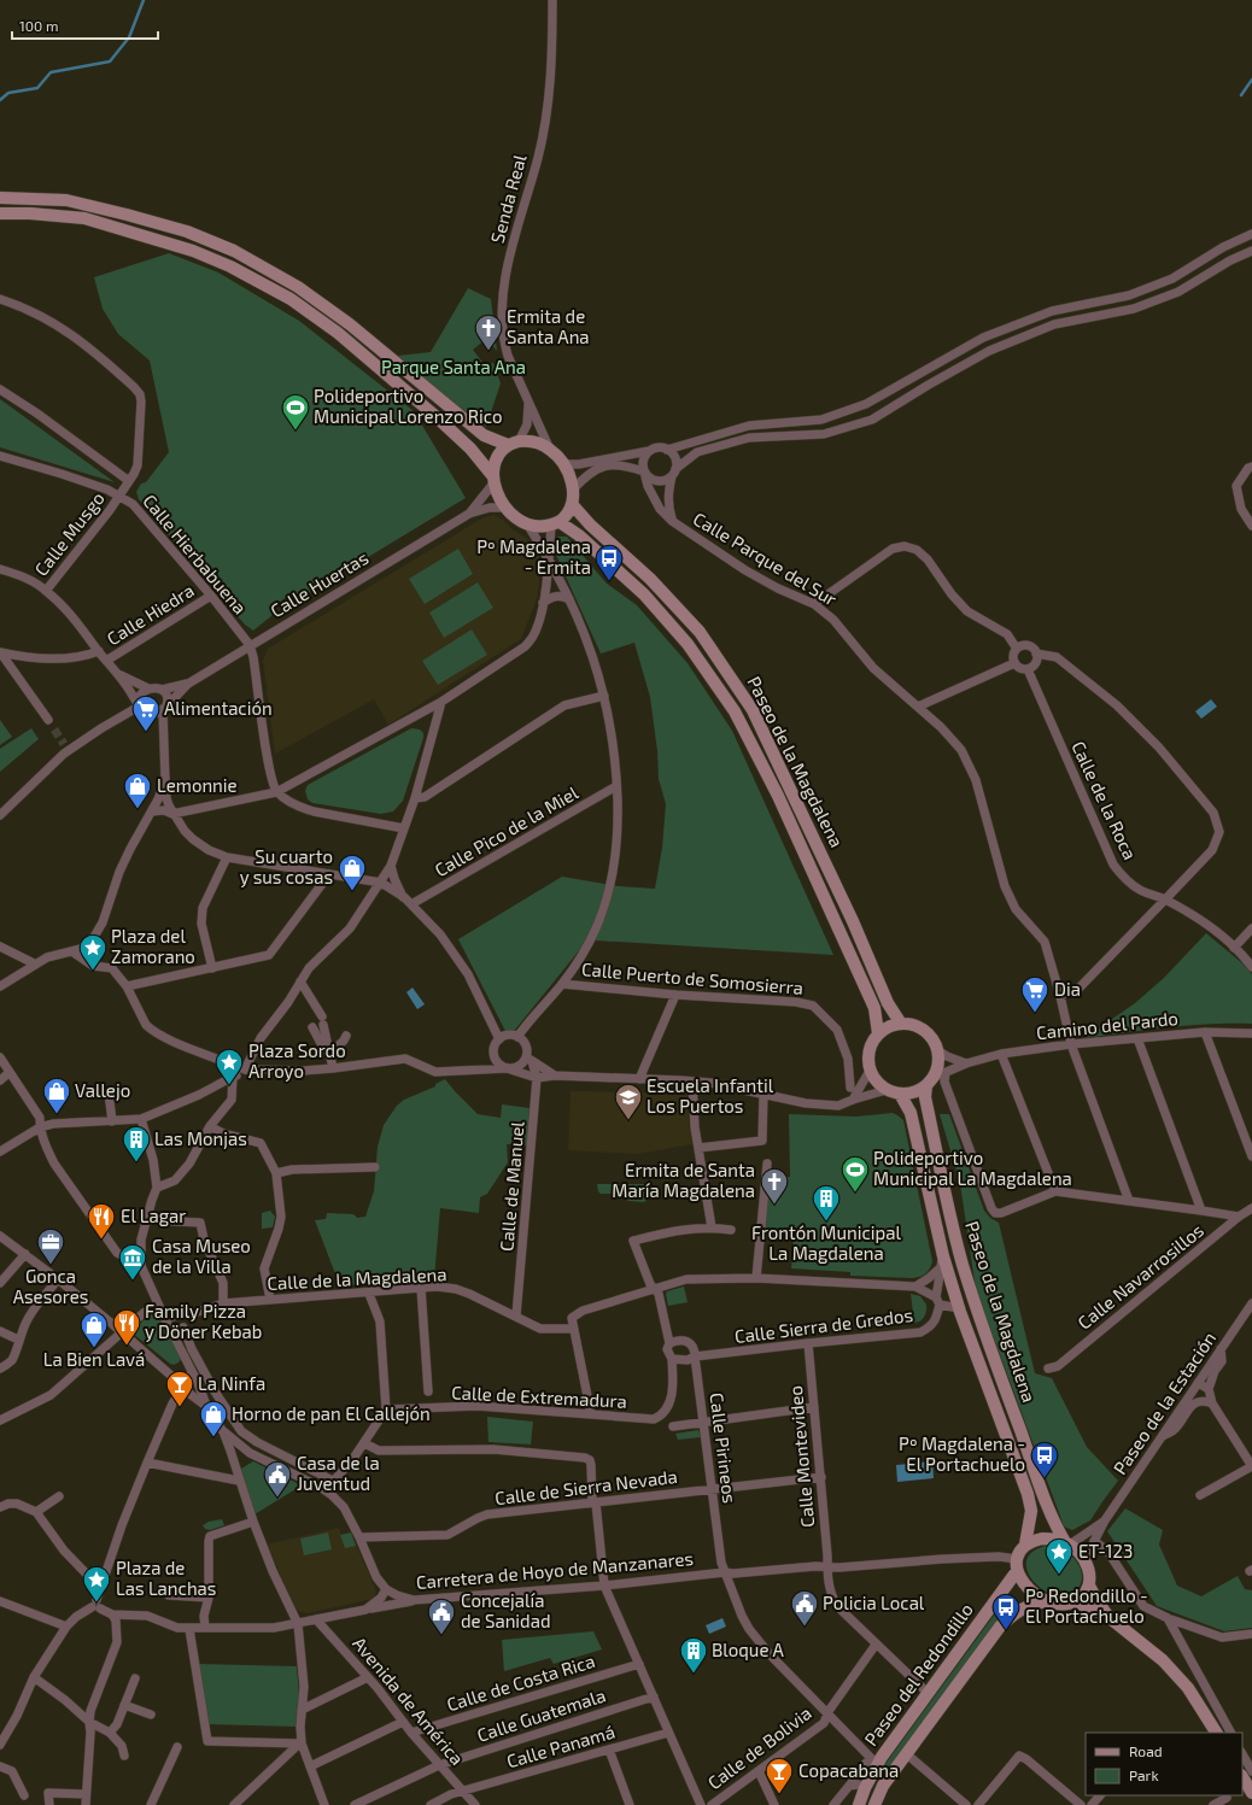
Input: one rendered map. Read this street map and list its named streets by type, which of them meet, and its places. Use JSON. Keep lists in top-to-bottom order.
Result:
{
  "streets": {
    "main road": ["Paseo de la Magdalena", "Paseo del Redondillo"],
    "street": [
      "Senda Real",
      "Calle Musgo",
      "Calle Hierbabuena",
      "Calle Parque del Sur",
      "Calle Huertas",
      "Calle Hiedra",
      "Calle de la Roca",
      "Calle Pico de la Miel",
      "Calle Puerto de Somosierra",
      "Camino del Pardo",
      "Calle de Manuel",
      "Calle Navarrosillos",
      "Calle de la Magdalena",
      "Calle Sierra de Gredos",
      "Calle de Extremadura",
      "Paseo de la Estación",
      "Calle Pirineos",
      "Calle Montevideo",
      "Calle de Sierra Nevada",
      "Carretera de Hoyo de Manzanares",
      "Calle de Costa Rica",
      "Avenida de América",
      "Calle Guatemala",
      "Calle Panamá",
      "Calle de Bolivia"
    ]
  },
  "crossings": [
    ["Senda Real", "Calle Huertas"],
    ["Senda Real", "Paseo de la Magdalena"],
    ["Calle Musgo", "Calle Hierbabuena"],
    ["Calle Hierbabuena", "Calle Huertas"],
    ["Calle Hierbabuena", "Calle Hiedra"],
    ["Calle Parque del Sur", "Camino del Pardo"],
    ["Calle Huertas", "Paseo de la Magdalena"],
    ["Paseo de la Magdalena", "Camino del Pardo"],
    ["Paseo de la Magdalena", "Paseo de la Estación"],
    ["Paseo de la Magdalena", "Carretera de Hoyo de Manzanares"],
    ["Paseo de la Magdalena", "Paseo del Redondillo"],
    ["Calle de Manuel", "Calle de la Magdalena"],
    ["Calle Sierra de Gredos", "Calle de Extremadura"],
    ["Calle Sierra de Gredos", "Calle Pirineos"],
    ["Calle Sierra de Gredos", "Calle Montevideo"],
    ["Calle de Extremadura", "Calle Pirineos"],
    ["Paseo de la Estación", "Carretera de Hoyo de Manzanares"],
    ["Paseo de la Estación", "Paseo del Redondillo"],
    ["Calle Pirineos", "Calle de Sierra Nevada"],
    ["Calle Pirineos", "Carretera de Hoyo de Manzanares"],
    ["Calle Pirineos", "Paseo del Redondillo"],
    ["Calle Pirineos", "Calle de Bolivia"],
    ["Calle Montevideo", "Calle de Sierra Nevada"],
    ["Calle Montevideo", "Carretera de Hoyo de Manzanares"],
    ["Calle Montevideo", "Paseo del Redondillo"],
    ["Calle Montevideo", "Calle de Bolivia"],
    ["Carretera de Hoyo de Manzanares", "Paseo del Redondillo"],
    ["Calle de Costa Rica", "Avenida de América"],
    ["Avenida de América", "Calle Guatemala"],
    ["Avenida de América", "Calle Panamá"]
  ],
  "parks": ["Parque Santa Ana"],
  "places": {
    "church": ["Ermita de Santa Ana", "Ermita de Santa María Magdalena"],
    "sports": ["Polideportivo Municipal Lorenzo Rico", "Polideportivo Municipal La Magdalena"],
    "bus stop": ["Pº Magdalena - Ermita", "Pº Magdalena - El Portachuelo", "Pº Redondillo - El Portachuelo"],
    "supermarket": ["Alimentación", "Dia"],
    "shop": [
      "Lemonnie",
      "Su cuarto y sus cosas",
      "Vallejo",
      "La Bien Lavá",
      "Horno de pan El Callejón"
    ],
    "place": [
      "Plaza del Zamorano",
      "Plaza Sordo Arroyo",
      "ET-123",
      "Plaza de Las Lanchas"
    ],
    "school or university": ["Escuela Infantil Los Puertos"],
    "building": ["Las Monjas", "Frontón Municipal La Magdalena", "Bloque A"],
    "restaurant": ["El Lagar", "Family Pizza y Döner Kebab"],
    "office": ["Gonca Asesores"],
    "museum": ["Casa Museo de la Villa"],
    "bar": ["La Ninfa", "Copacabana"],
    "public building": ["Casa de la Juventud", "Policia Local", "Concejalía de Sanidad"]
  },
  "legend": ["Road", "Park"],
  "scale_bar": "100 m"
}
